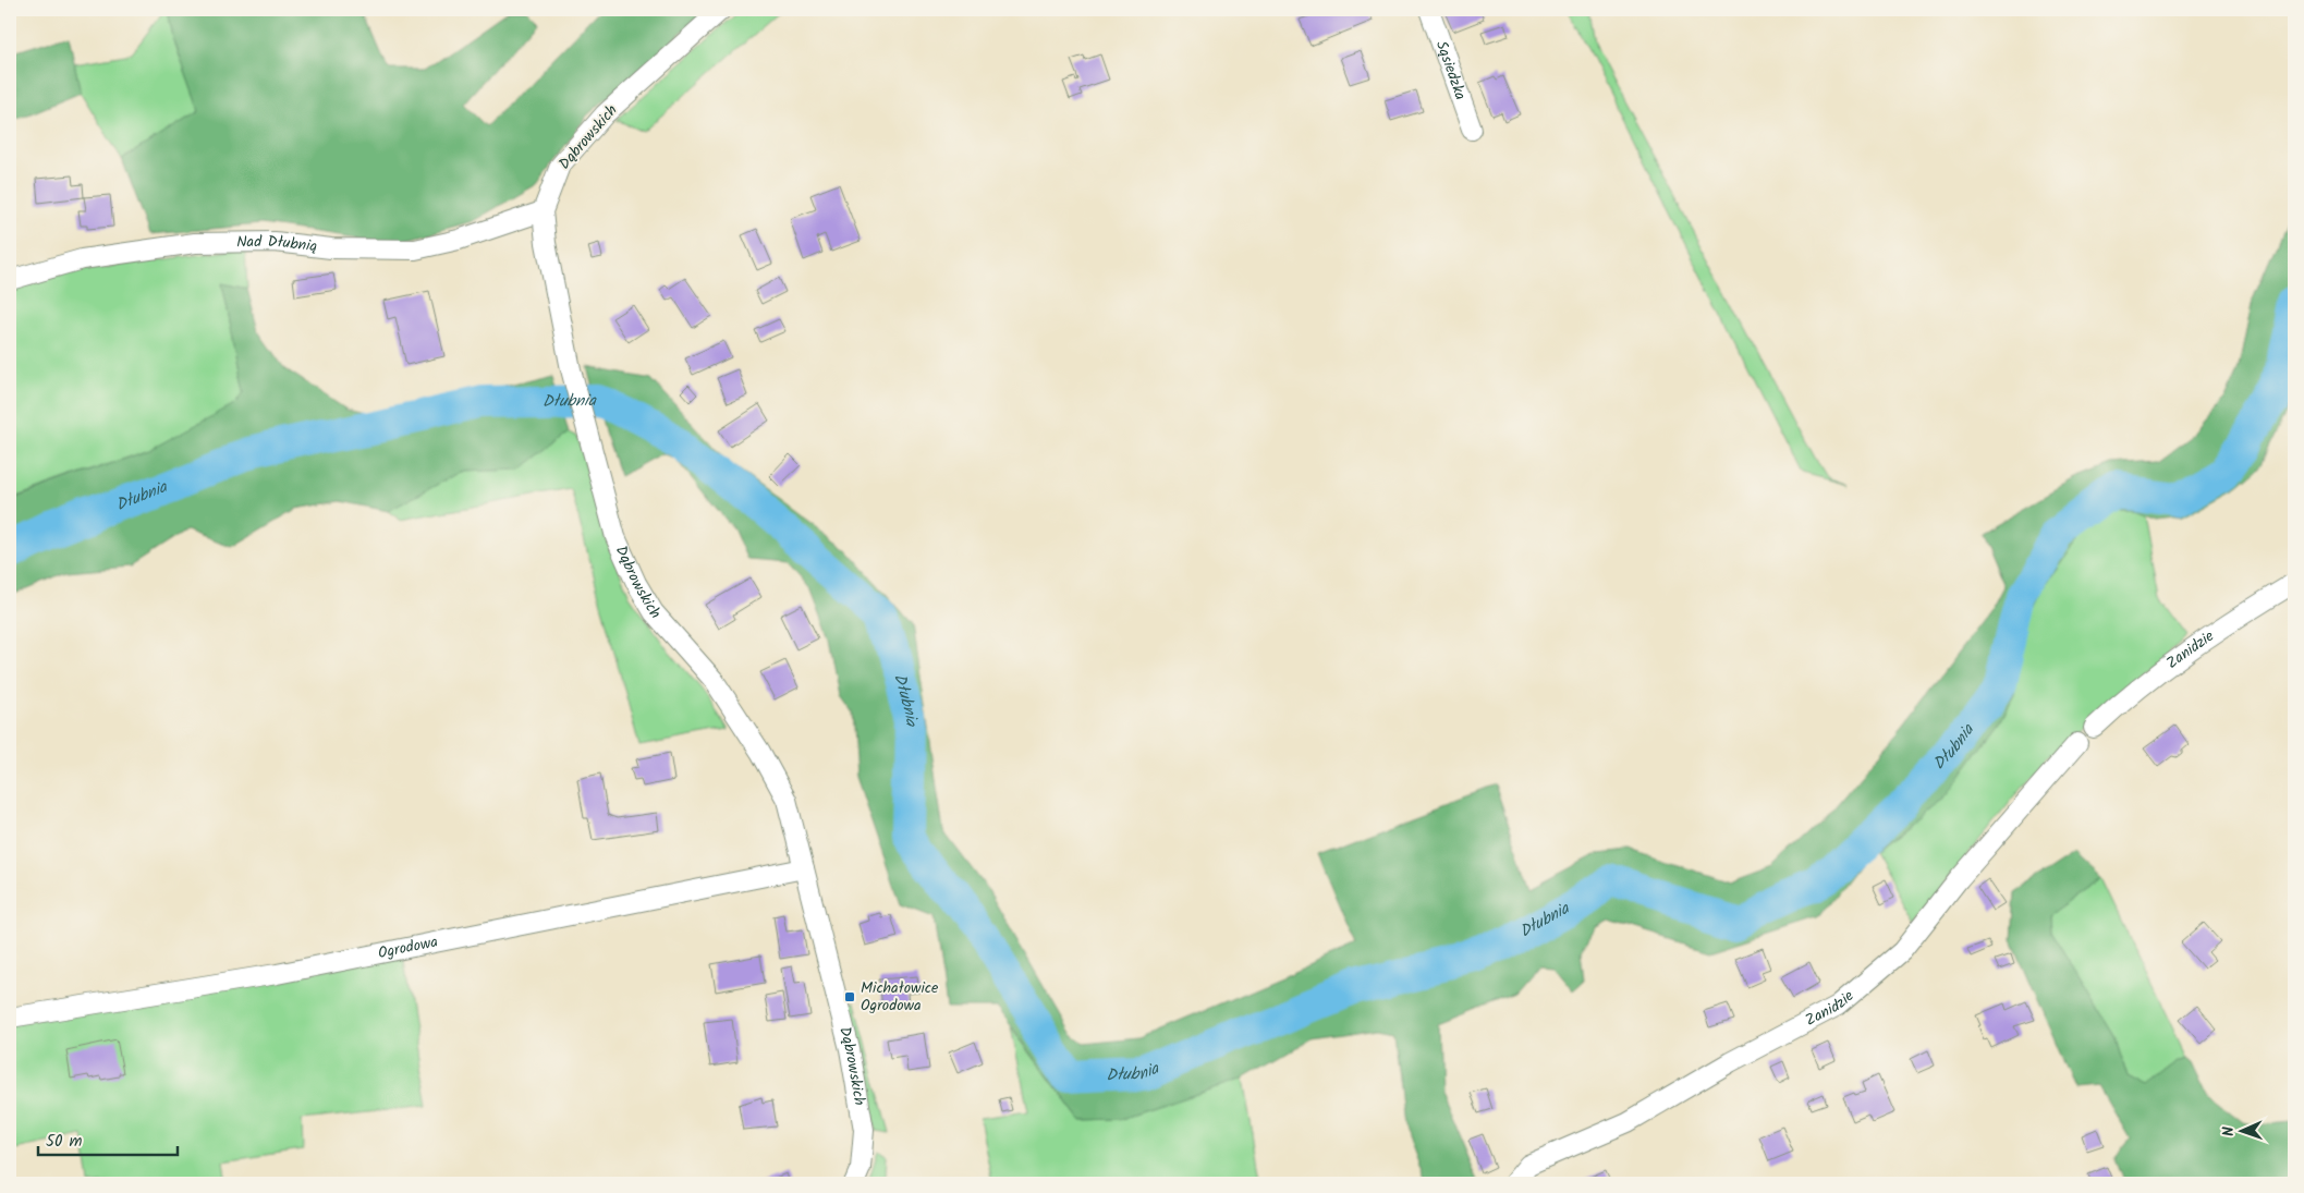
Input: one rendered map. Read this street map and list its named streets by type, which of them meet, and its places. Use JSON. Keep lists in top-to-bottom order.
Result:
{
  "streets": {
    "street": [
      "Sąsiedzka",
      "Dąbrowskich",
      "Nad Dłubnią",
      "Zanidzie",
      "Ogrodowa"
    ]
  },
  "crossings": [
    ["Dąbrowskich", "Nad Dłubnią"],
    ["Dąbrowskich", "Ogrodowa"]
  ],
  "water": ["Dłubnia"],
  "places": {
    "transit": ["Michałowice Ogrodowa"]
  },
  "scale_bar": "50 m",
  "north": "left"
}
